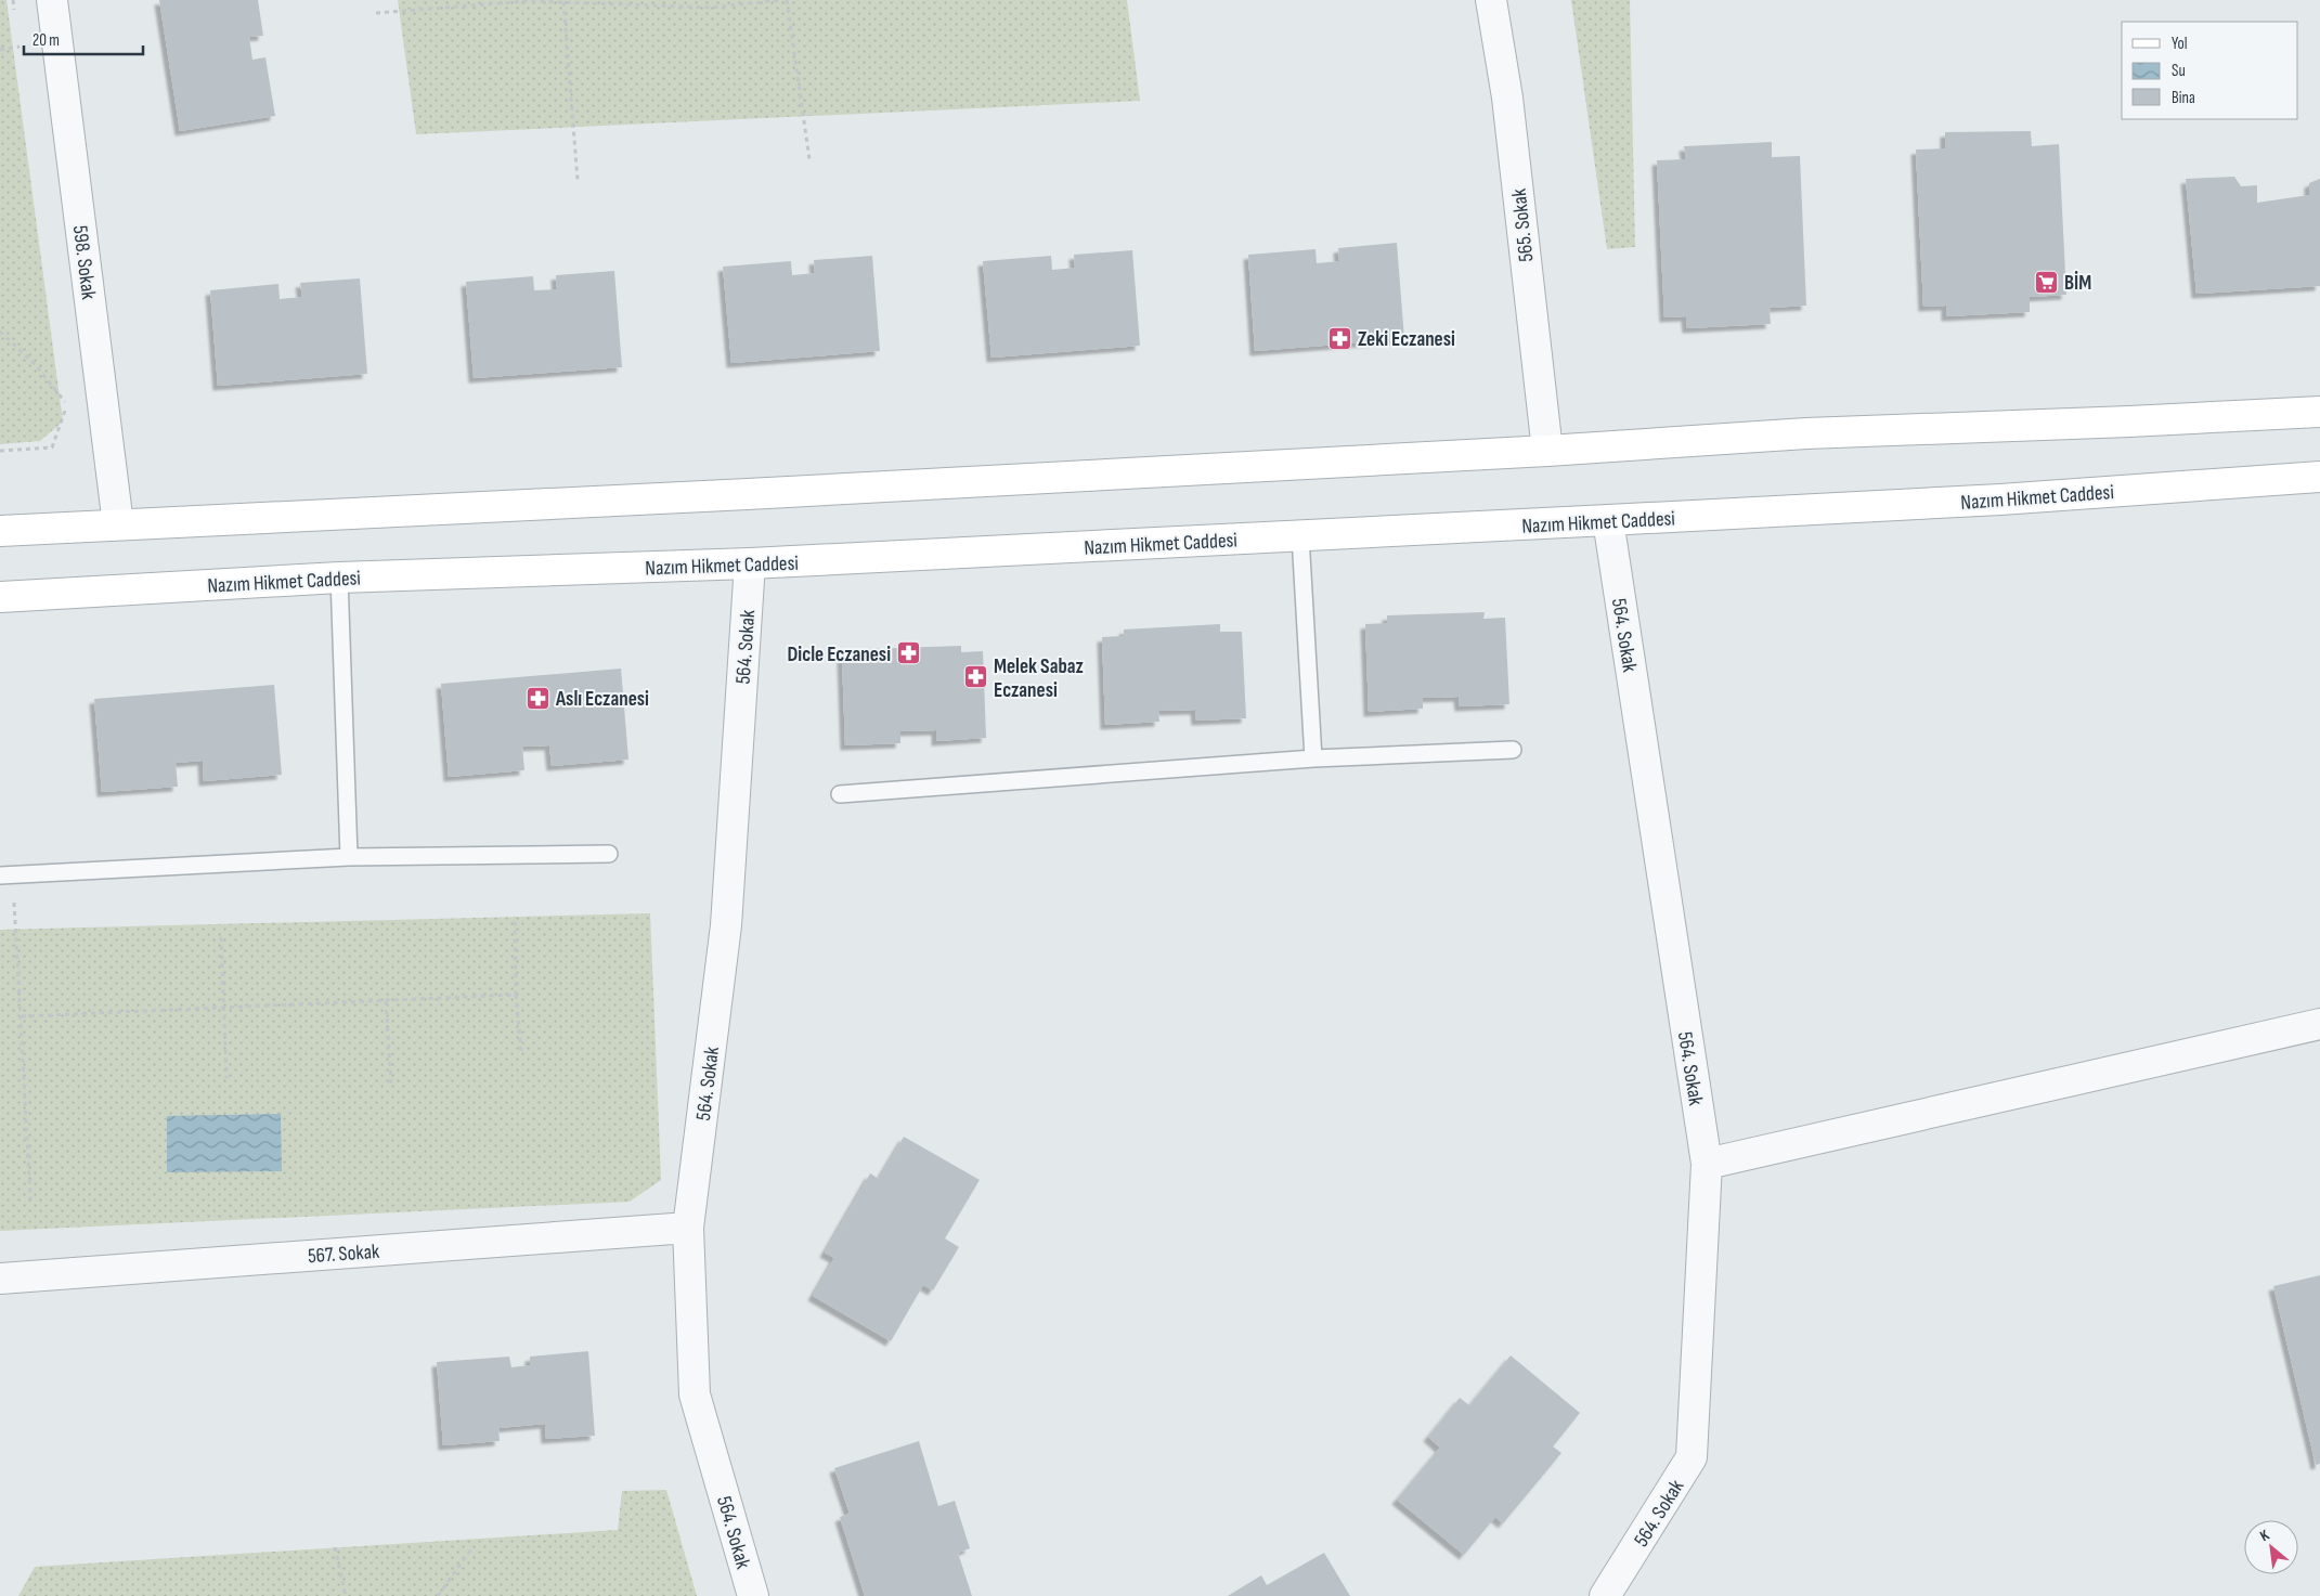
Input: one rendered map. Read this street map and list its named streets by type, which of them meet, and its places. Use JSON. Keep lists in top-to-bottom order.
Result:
{
  "streets": {
    "main road": ["Nazım Hikmet Caddesi"],
    "street": [
      "565. Sokak",
      "598. Sokak",
      "564. Sokak",
      "567. Sokak"
    ]
  },
  "crossings": [
    ["Nazım Hikmet Caddesi", "564. Sokak"],
    ["564. Sokak", "567. Sokak"]
  ],
  "places": {
    "supermarket": ["BİM"],
    "pharmacy": [
      "Zeki Eczanesi",
      "Dicle Eczanesi",
      "Melek Sabaz Eczanesi",
      "Aslı Eczanesi"
    ]
  },
  "legend": ["Yol", "Su", "Bina"],
  "scale_bar": "20 m",
  "north": "top left"
}
